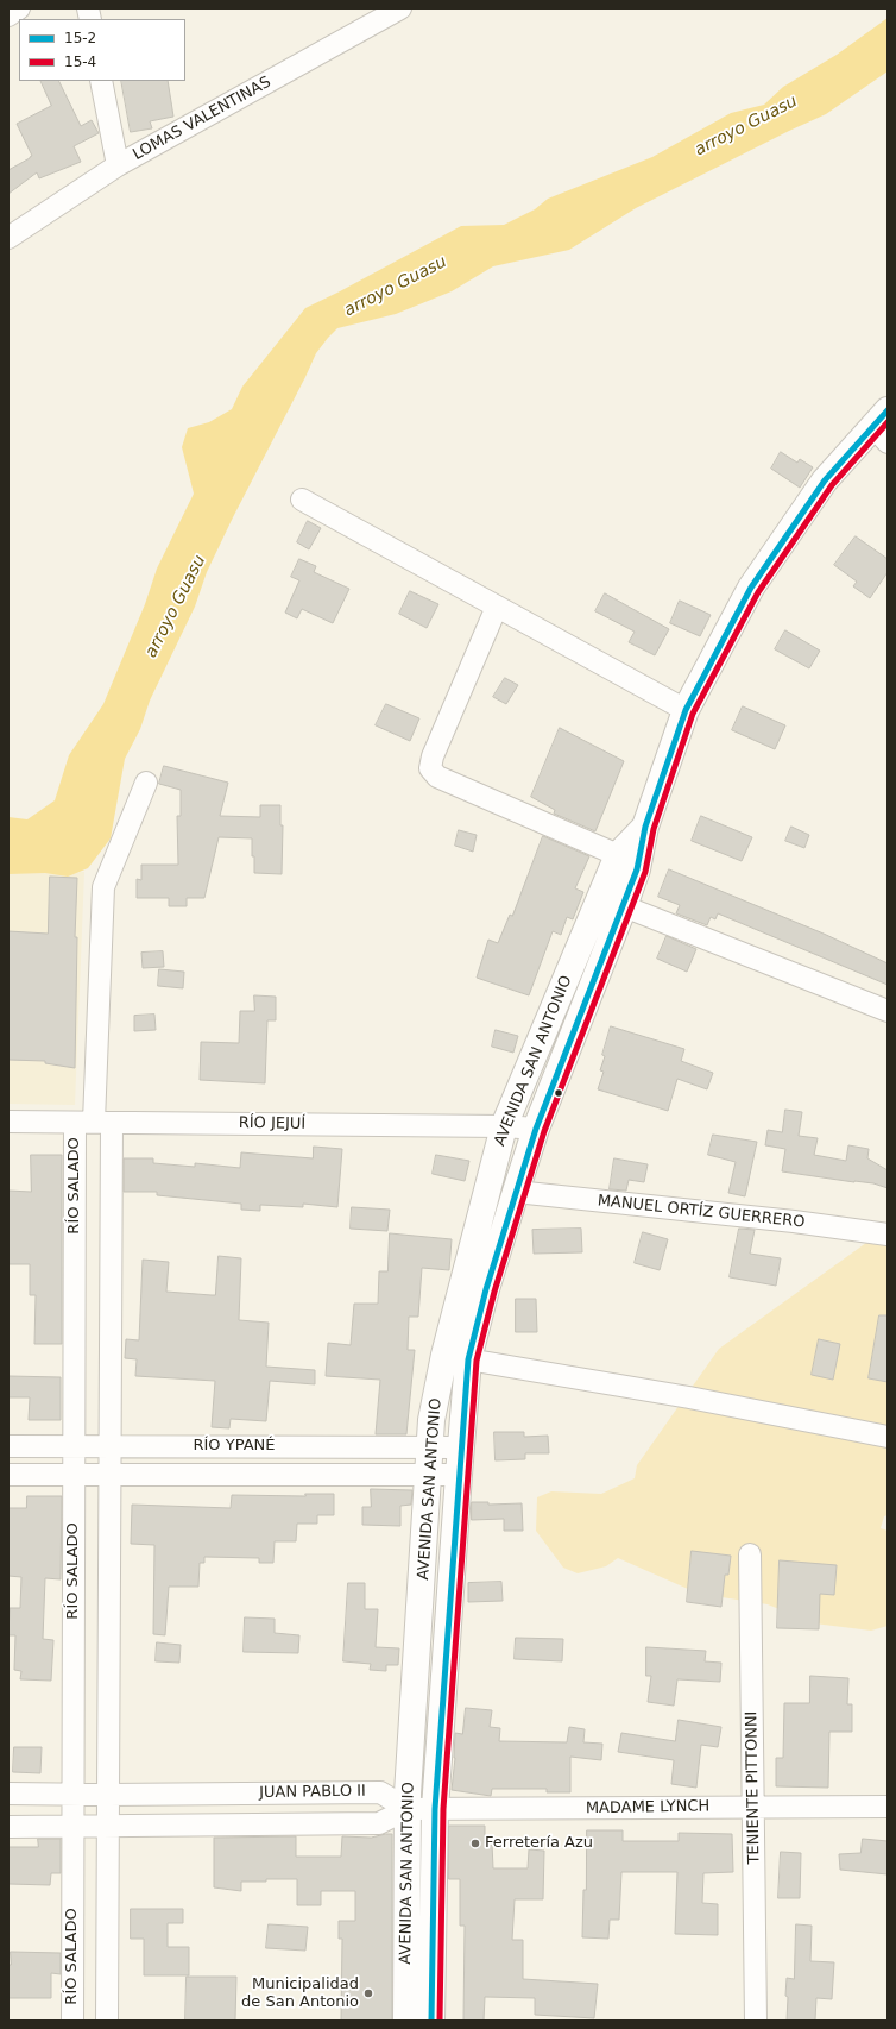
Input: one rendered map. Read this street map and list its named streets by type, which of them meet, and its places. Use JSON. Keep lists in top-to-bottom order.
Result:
{
  "streets": {
    "main road": ["AVENIDA SAN ANTONIO"],
    "street": [
      "LOMAS VALENTINAS",
      "RÍO JEJUÍ",
      "RÍO SALADO",
      "MANUEL ORTÍZ GUERRERO",
      "RÍO YPANÉ",
      "TENIENTE PITTONNI",
      "JUAN PABLO II",
      "MADAME LYNCH"
    ]
  },
  "crossings": [
    ["AVENIDA SAN ANTONIO", "RÍO JEJUÍ"],
    ["AVENIDA SAN ANTONIO", "MANUEL ORTÍZ GUERRERO"],
    ["AVENIDA SAN ANTONIO", "RÍO YPANÉ"],
    ["AVENIDA SAN ANTONIO", "JUAN PABLO II"],
    ["AVENIDA SAN ANTONIO", "MADAME LYNCH"],
    ["RÍO JEJUÍ", "RÍO SALADO"],
    ["RÍO SALADO", "RÍO YPANÉ"],
    ["RÍO SALADO", "JUAN PABLO II"],
    ["TENIENTE PITTONNI", "MADAME LYNCH"],
    ["JUAN PABLO II", "MADAME LYNCH"]
  ],
  "water": ["arroyo Guasu"],
  "places": ["Ferretería Azu", "Municipalidad de San Antonio"],
  "lines": ["transit line 15-2", "transit line 15-4"],
  "legend": ["15-2", "15-4"]
}
